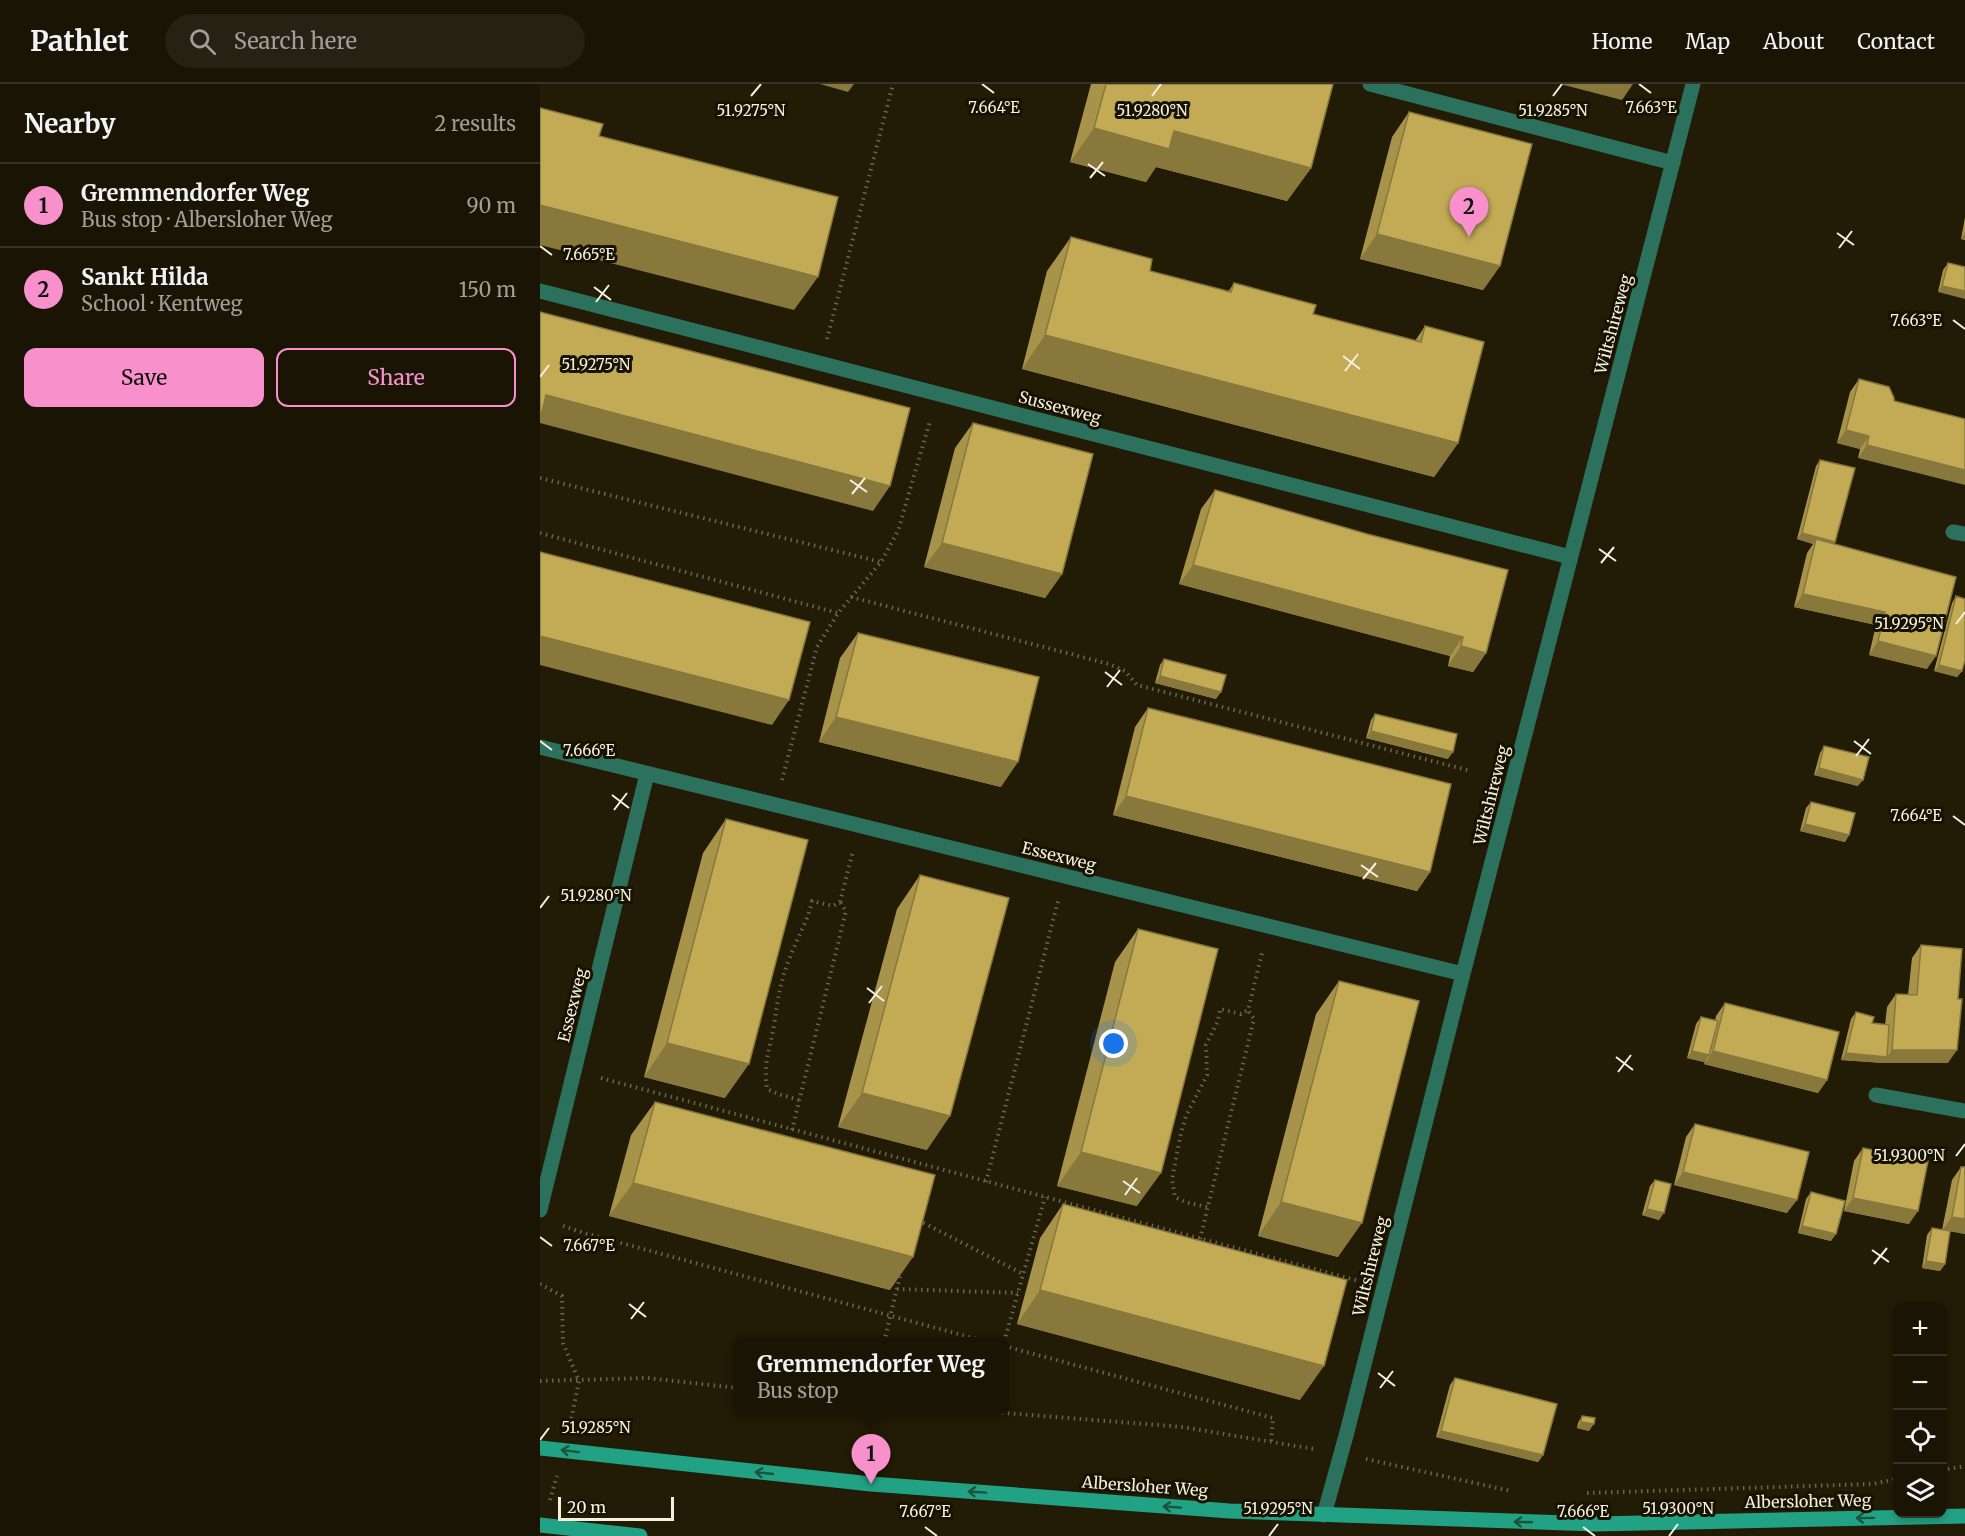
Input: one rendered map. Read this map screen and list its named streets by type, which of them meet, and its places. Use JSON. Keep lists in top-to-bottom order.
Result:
{
  "streets": {
    "main road": ["Albersloher Weg"],
    "street": ["Wiltshireweg", "Sussexweg", "Essexweg"]
  },
  "crossings": [
    ["Wiltshireweg", "Sussexweg"],
    ["Wiltshireweg", "Essexweg"],
    ["Wiltshireweg", "Albersloher Weg"]
  ],
  "one_way": ["Albersloher Weg"],
  "scale_bar": "20 m",
  "page": {
    "header": "Pathlet",
    "search": "Search here",
    "nav": [
      "Home",
      "Map",
      "About",
      "Contact"
    ],
    "heading": ["Nearby", "2 results"],
    "list": [
      {
        "mark": "1",
        "name": "Gremmendorfer Weg",
        "note": "Bus stop · Albersloher Weg",
        "value": "90 m"
      },
      {
        "mark": "2",
        "name": "Sankt Hilda",
        "note": "School · Kentweg",
        "value": "150 m"
      }
    ],
    "pins": ["2", "1"],
    "buttons": ["Save", "Share"],
    "map_buttons": ["+", "−"],
    "popup": ["Gremmendorfer Weg", "Bus stop"],
    "scale": "20 m"
  },
  "coordinates": [
    "7.663°E",
    "7.664°E",
    "51.9275°N",
    "51.9280°N",
    "51.9285°N",
    "7.665°E",
    "51.9295°N",
    "7.666°E",
    "51.9300°N",
    "7.667°E"
  ]
}
